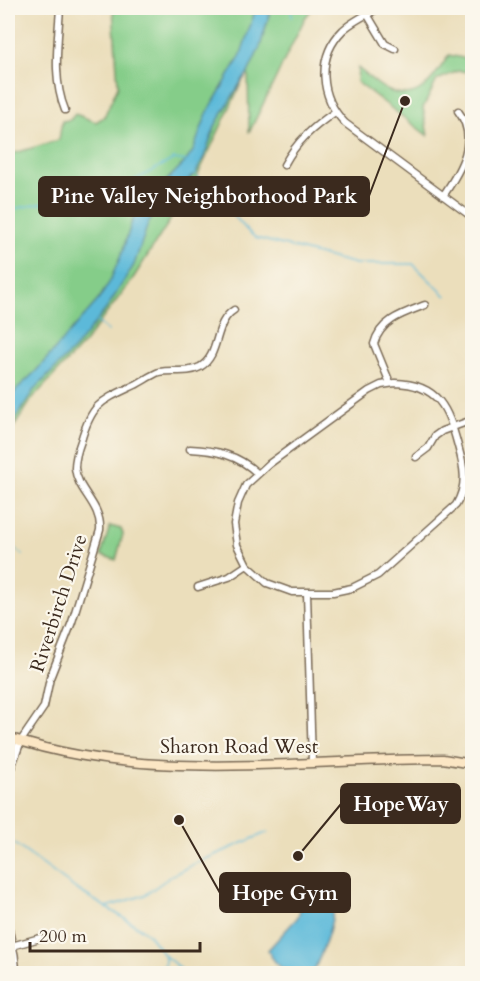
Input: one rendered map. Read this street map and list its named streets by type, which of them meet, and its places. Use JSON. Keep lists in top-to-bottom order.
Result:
{
  "streets": {
    "main road": ["Sharon Road West"],
    "street": ["Riverbirch Drive"]
  },
  "crossings": [
    ["Riverbirch Drive", "Sharon Road West"]
  ],
  "places": ["Pine Valley Neighborhood Park", "Hope Gym", "HopeWay"],
  "scale_bar": "200 m"
}
